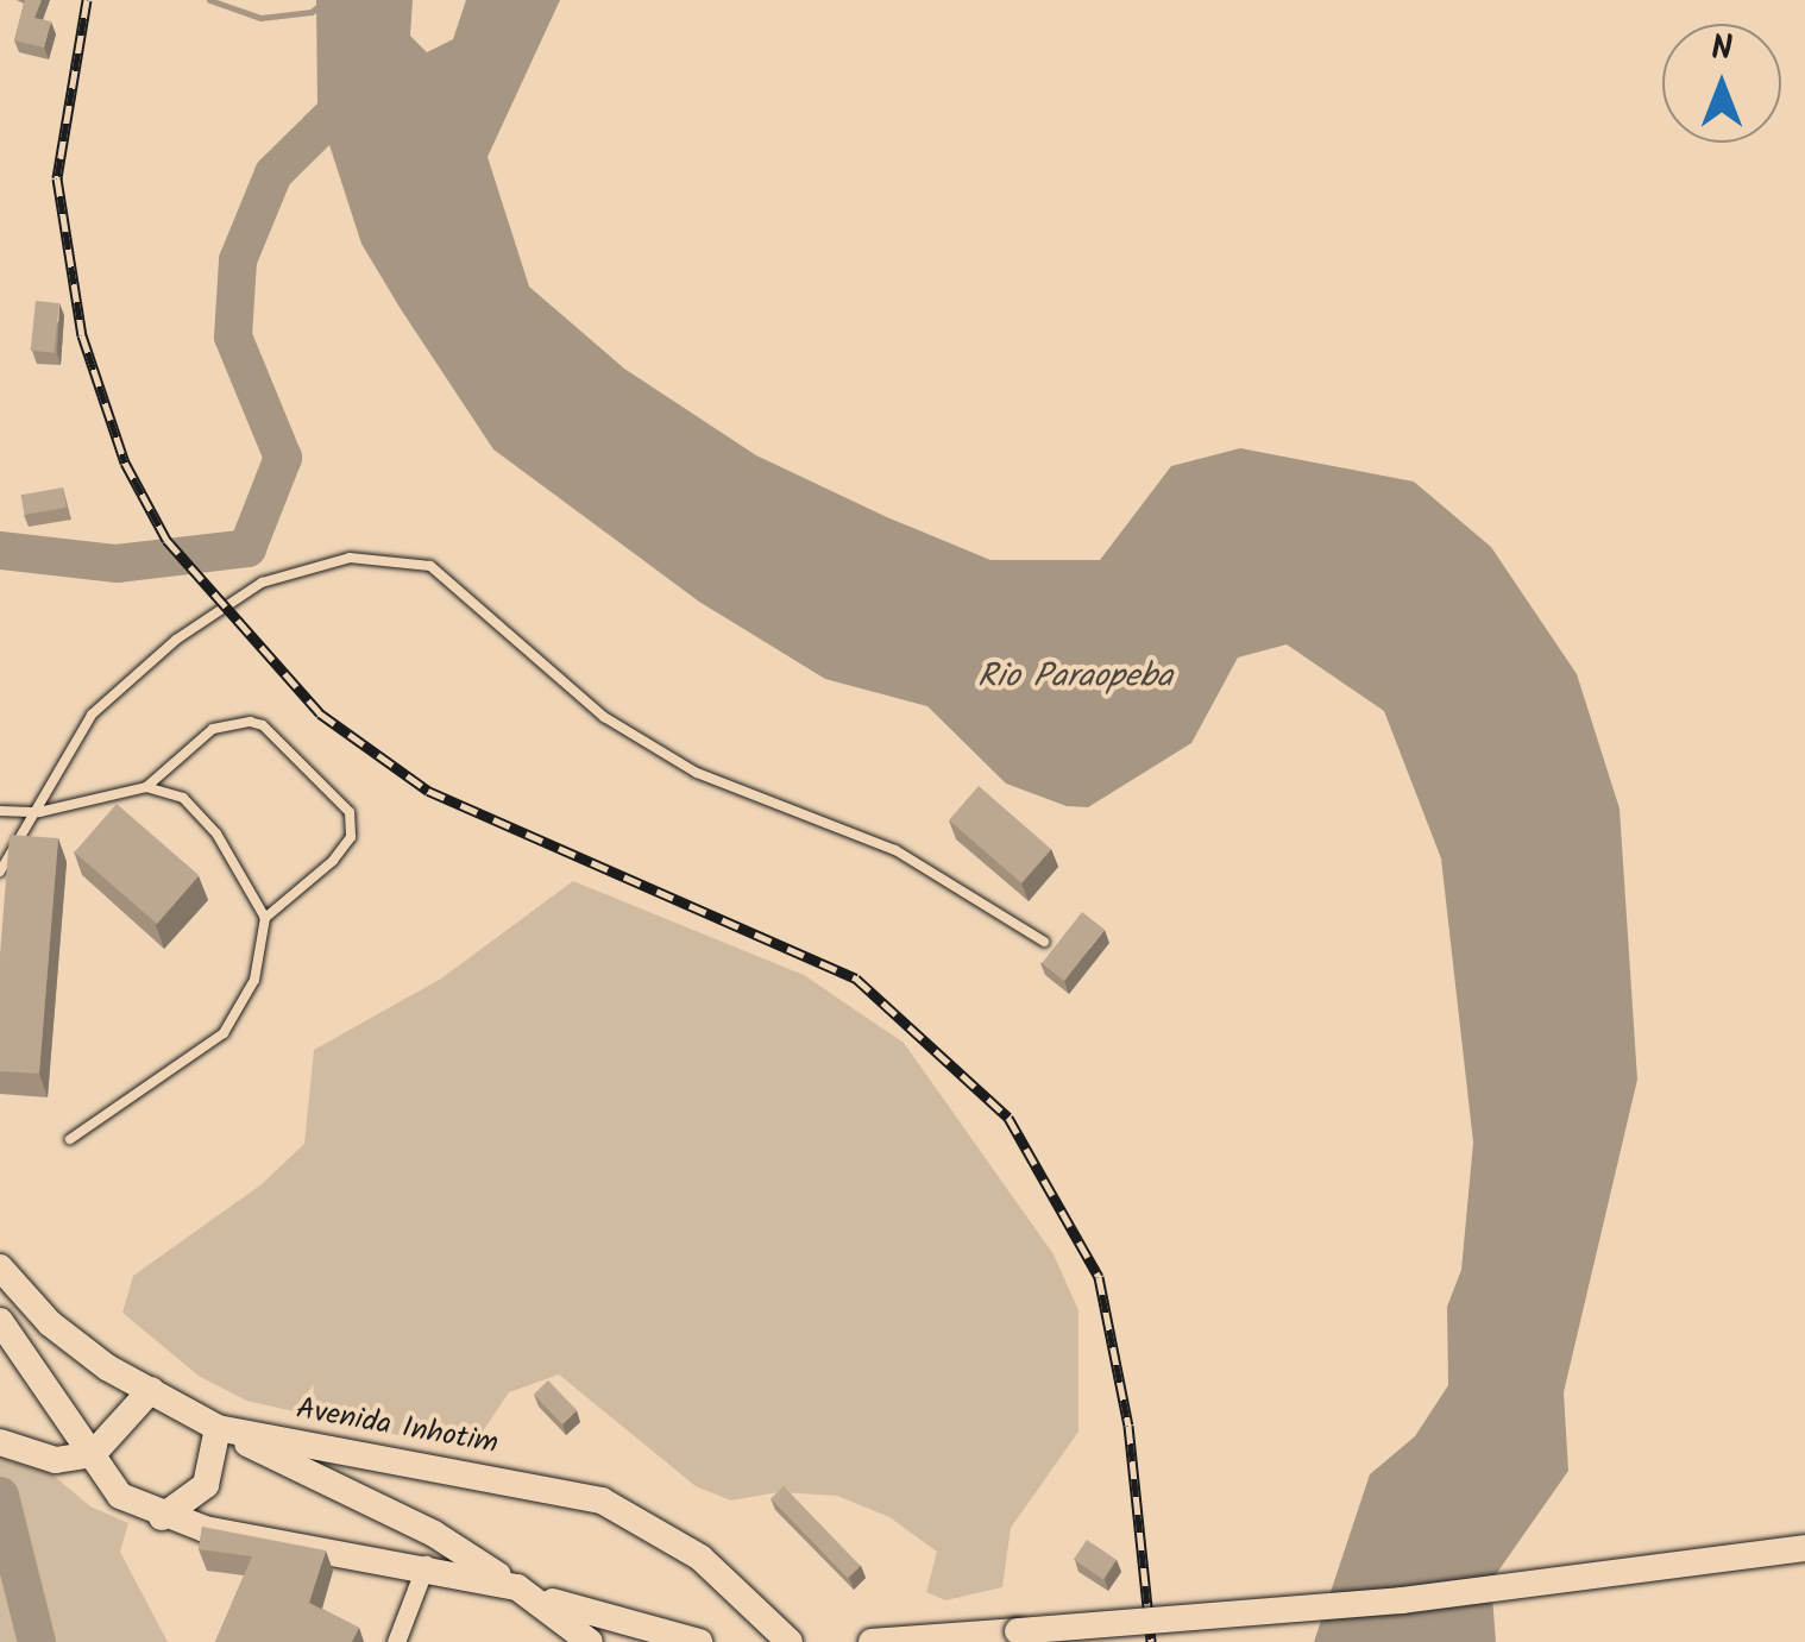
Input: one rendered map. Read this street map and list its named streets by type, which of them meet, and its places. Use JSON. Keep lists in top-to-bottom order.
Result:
{
  "streets": {
    "main road": ["Avenida Inhotim"]
  },
  "water": ["Rio Paraopeba"],
  "north": "top"
}
